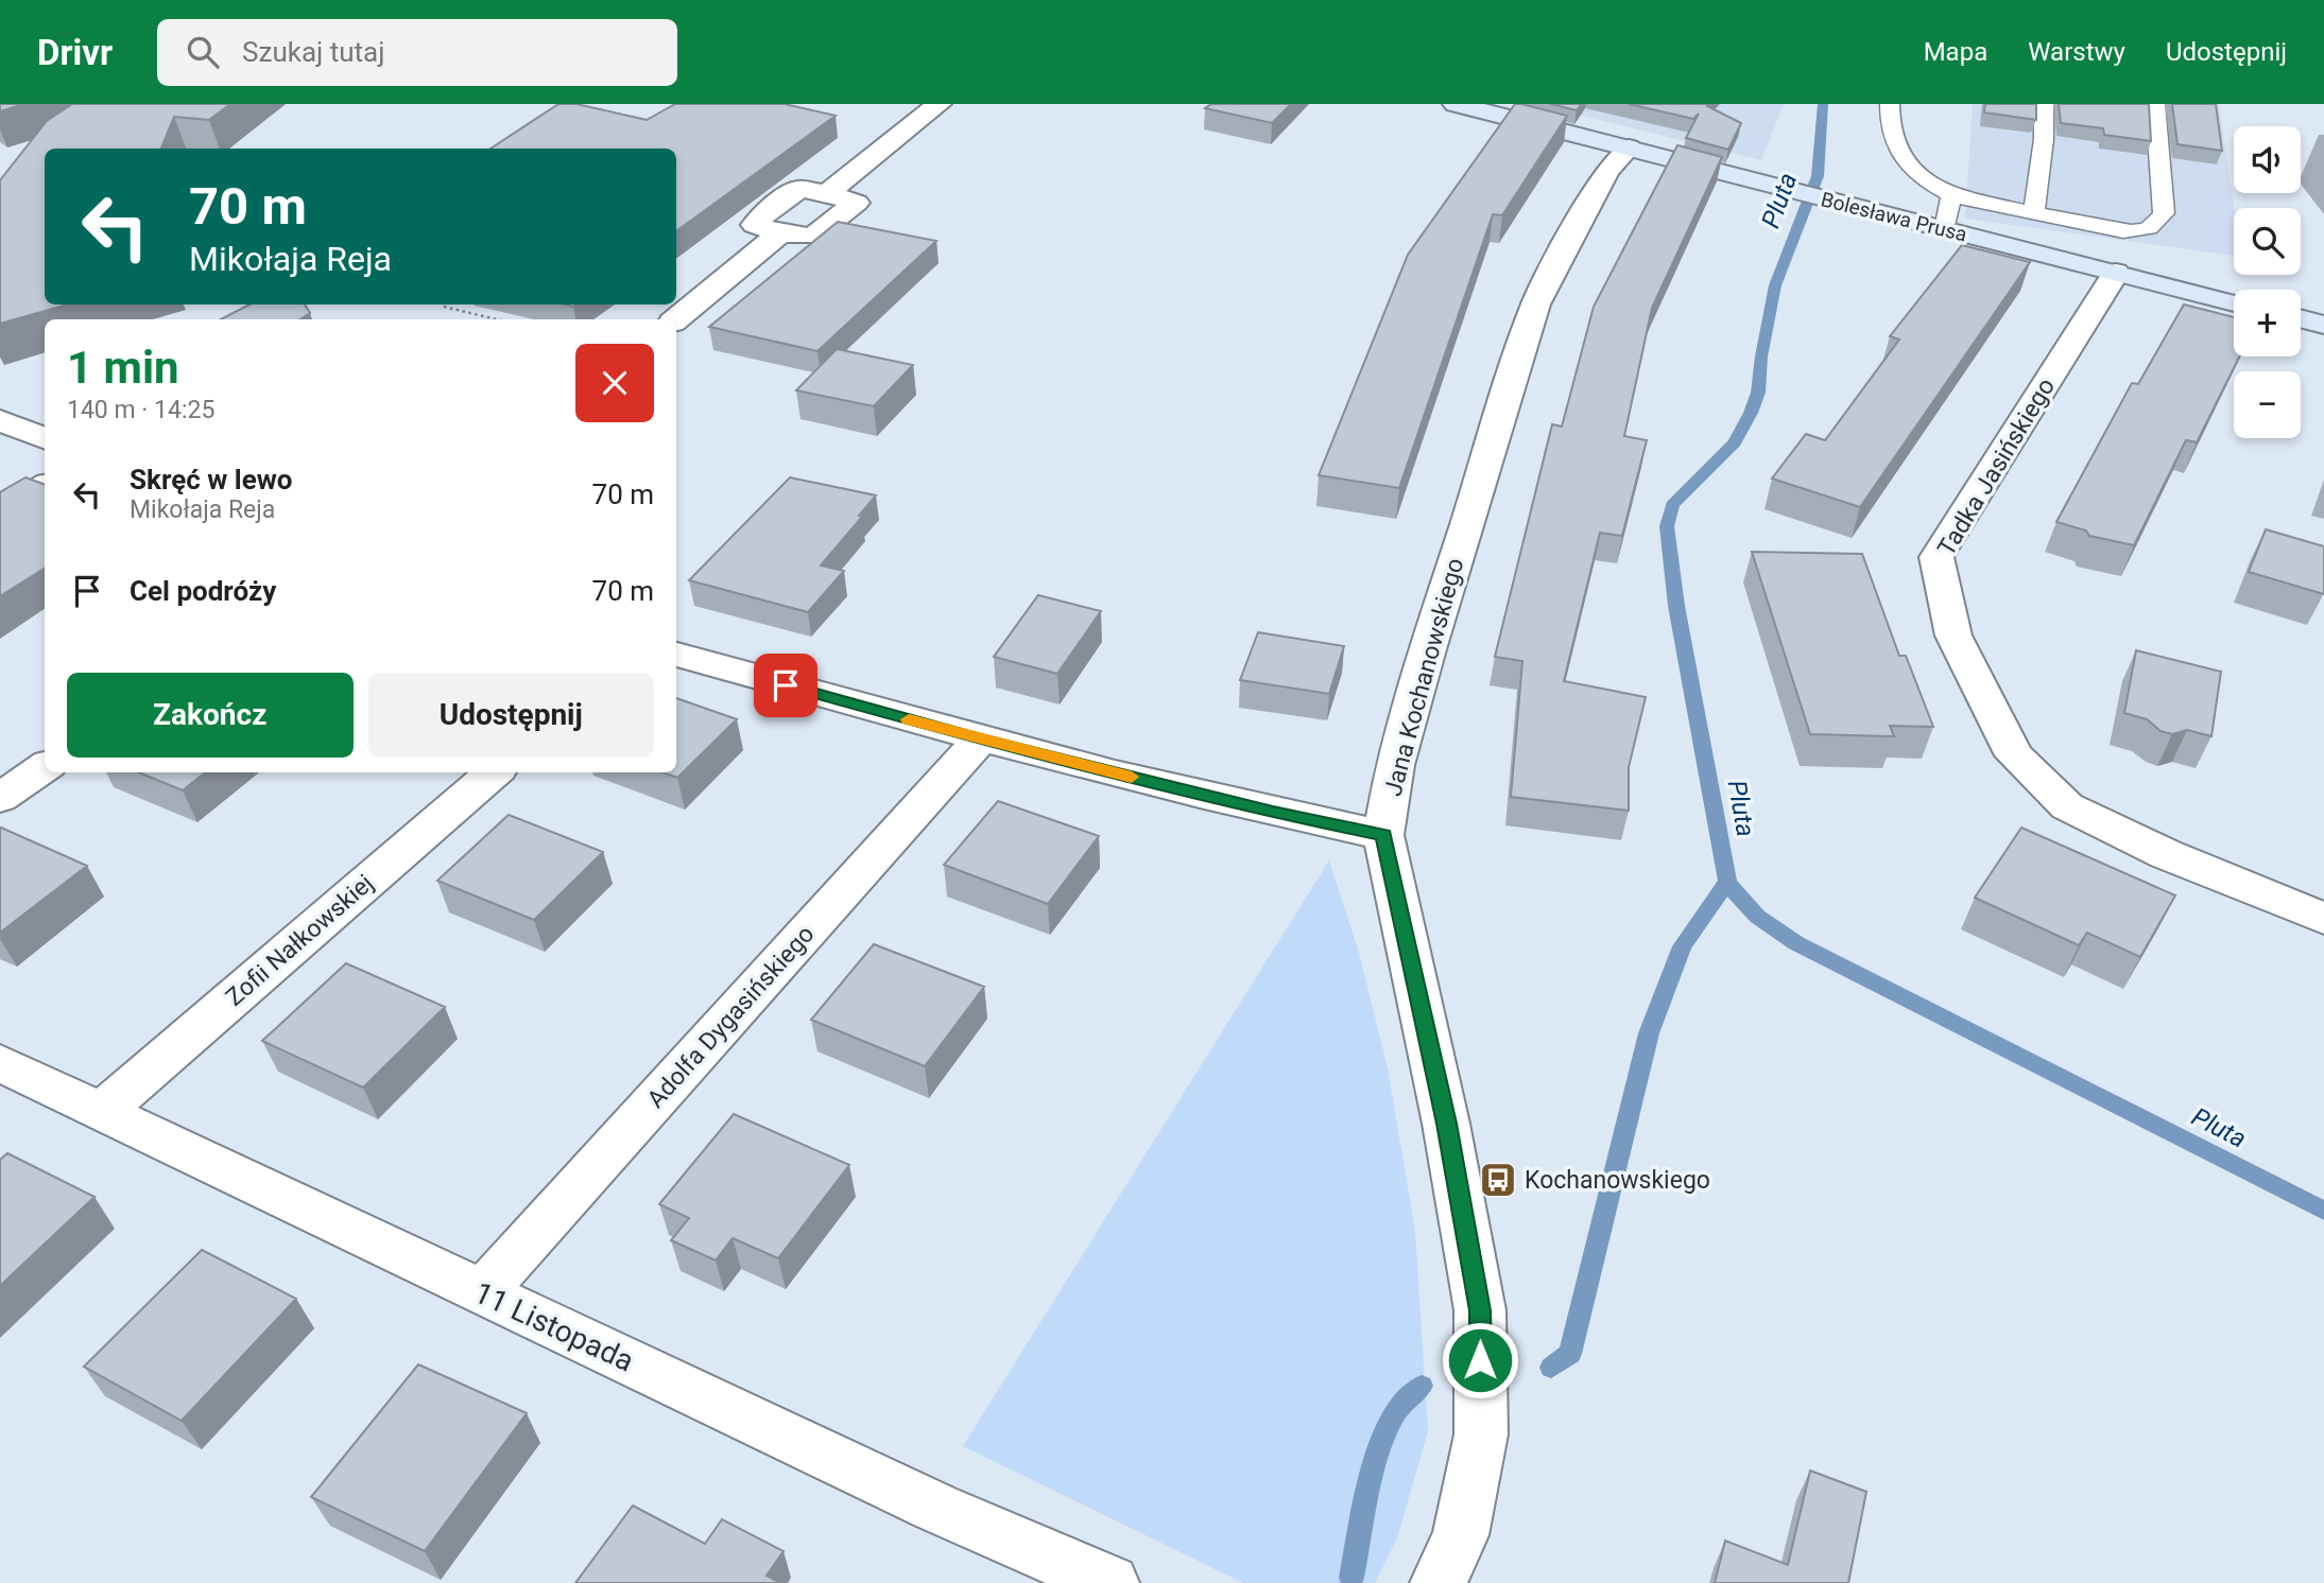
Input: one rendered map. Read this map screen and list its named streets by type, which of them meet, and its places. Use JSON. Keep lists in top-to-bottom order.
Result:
{
  "streets": {
    "street": [
      "Bolesława Prusa",
      "Tadka Jasińskiego",
      "Jana Kochanowskiego",
      "Zofii Nałkowskiej",
      "Adolfa Dygasińskiego",
      "11 Listopada"
    ]
  },
  "crossings": [
    ["Bolesława Prusa", "Tadka Jasińskiego"],
    ["Bolesława Prusa", "Jana Kochanowskiego"],
    ["Zofii Nałkowskiej", "11 Listopada"],
    ["Adolfa Dygasińskiego", "11 Listopada"]
  ],
  "water": ["Pluta"],
  "places": {
    "bus stop": ["Kochanowskiego"]
  },
  "page": {
    "header": "Drivr",
    "search": "Szukaj tutaj",
    "nav": ["Mapa", "Warstwy", "Udostępnij"],
    "map_buttons": ["+", "−"],
    "turn": ["70 m", "Mikołaja Reja"],
    "heading": ["1 min", "140 m · 14:25"],
    "list": [
      {
        "name": "Skręć w lewo",
        "note": "Mikołaja Reja",
        "value": "70 m"
      },
      {
        "name": "Cel podróży",
        "value": "70 m"
      }
    ],
    "buttons": ["Zakończ", "Udostępnij"]
  }
}
